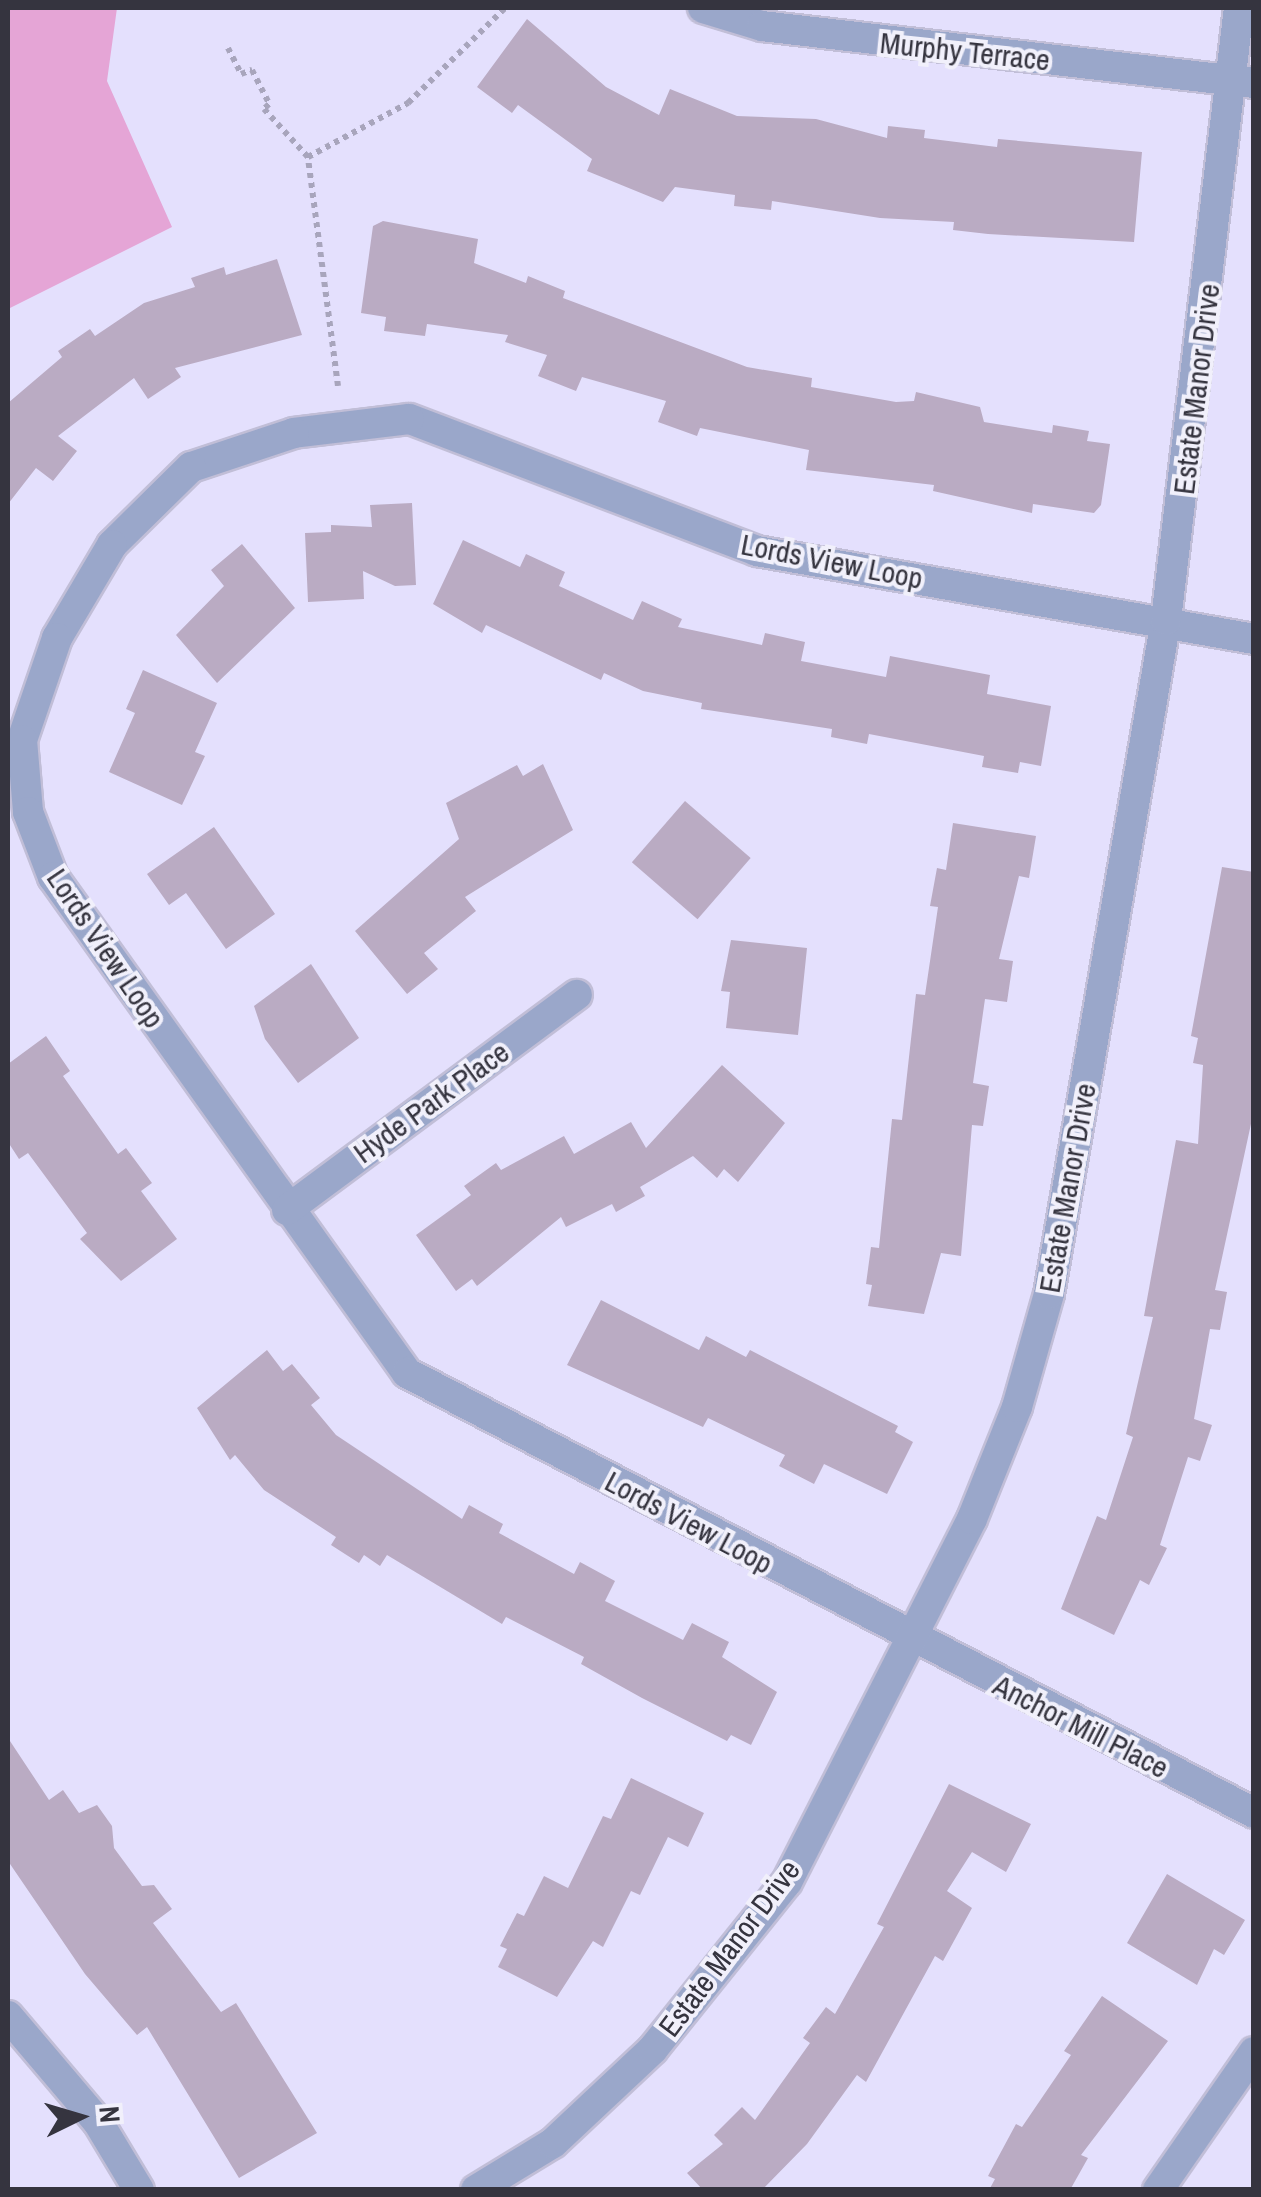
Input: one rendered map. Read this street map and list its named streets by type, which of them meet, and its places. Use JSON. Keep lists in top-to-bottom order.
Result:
{
  "streets": {
    "street": [
      "Murphy Terrace",
      "Estate Manor Drive",
      "Lords View Loop",
      "Hyde Park Place",
      "Anchor Mill Place"
    ]
  },
  "crossings": [
    ["Murphy Terrace", "Estate Manor Drive"],
    ["Estate Manor Drive", "Lords View Loop"],
    ["Estate Manor Drive", "Anchor Mill Place"],
    ["Lords View Loop", "Hyde Park Place"],
    ["Lords View Loop", "Anchor Mill Place"]
  ],
  "north": "right"
}
